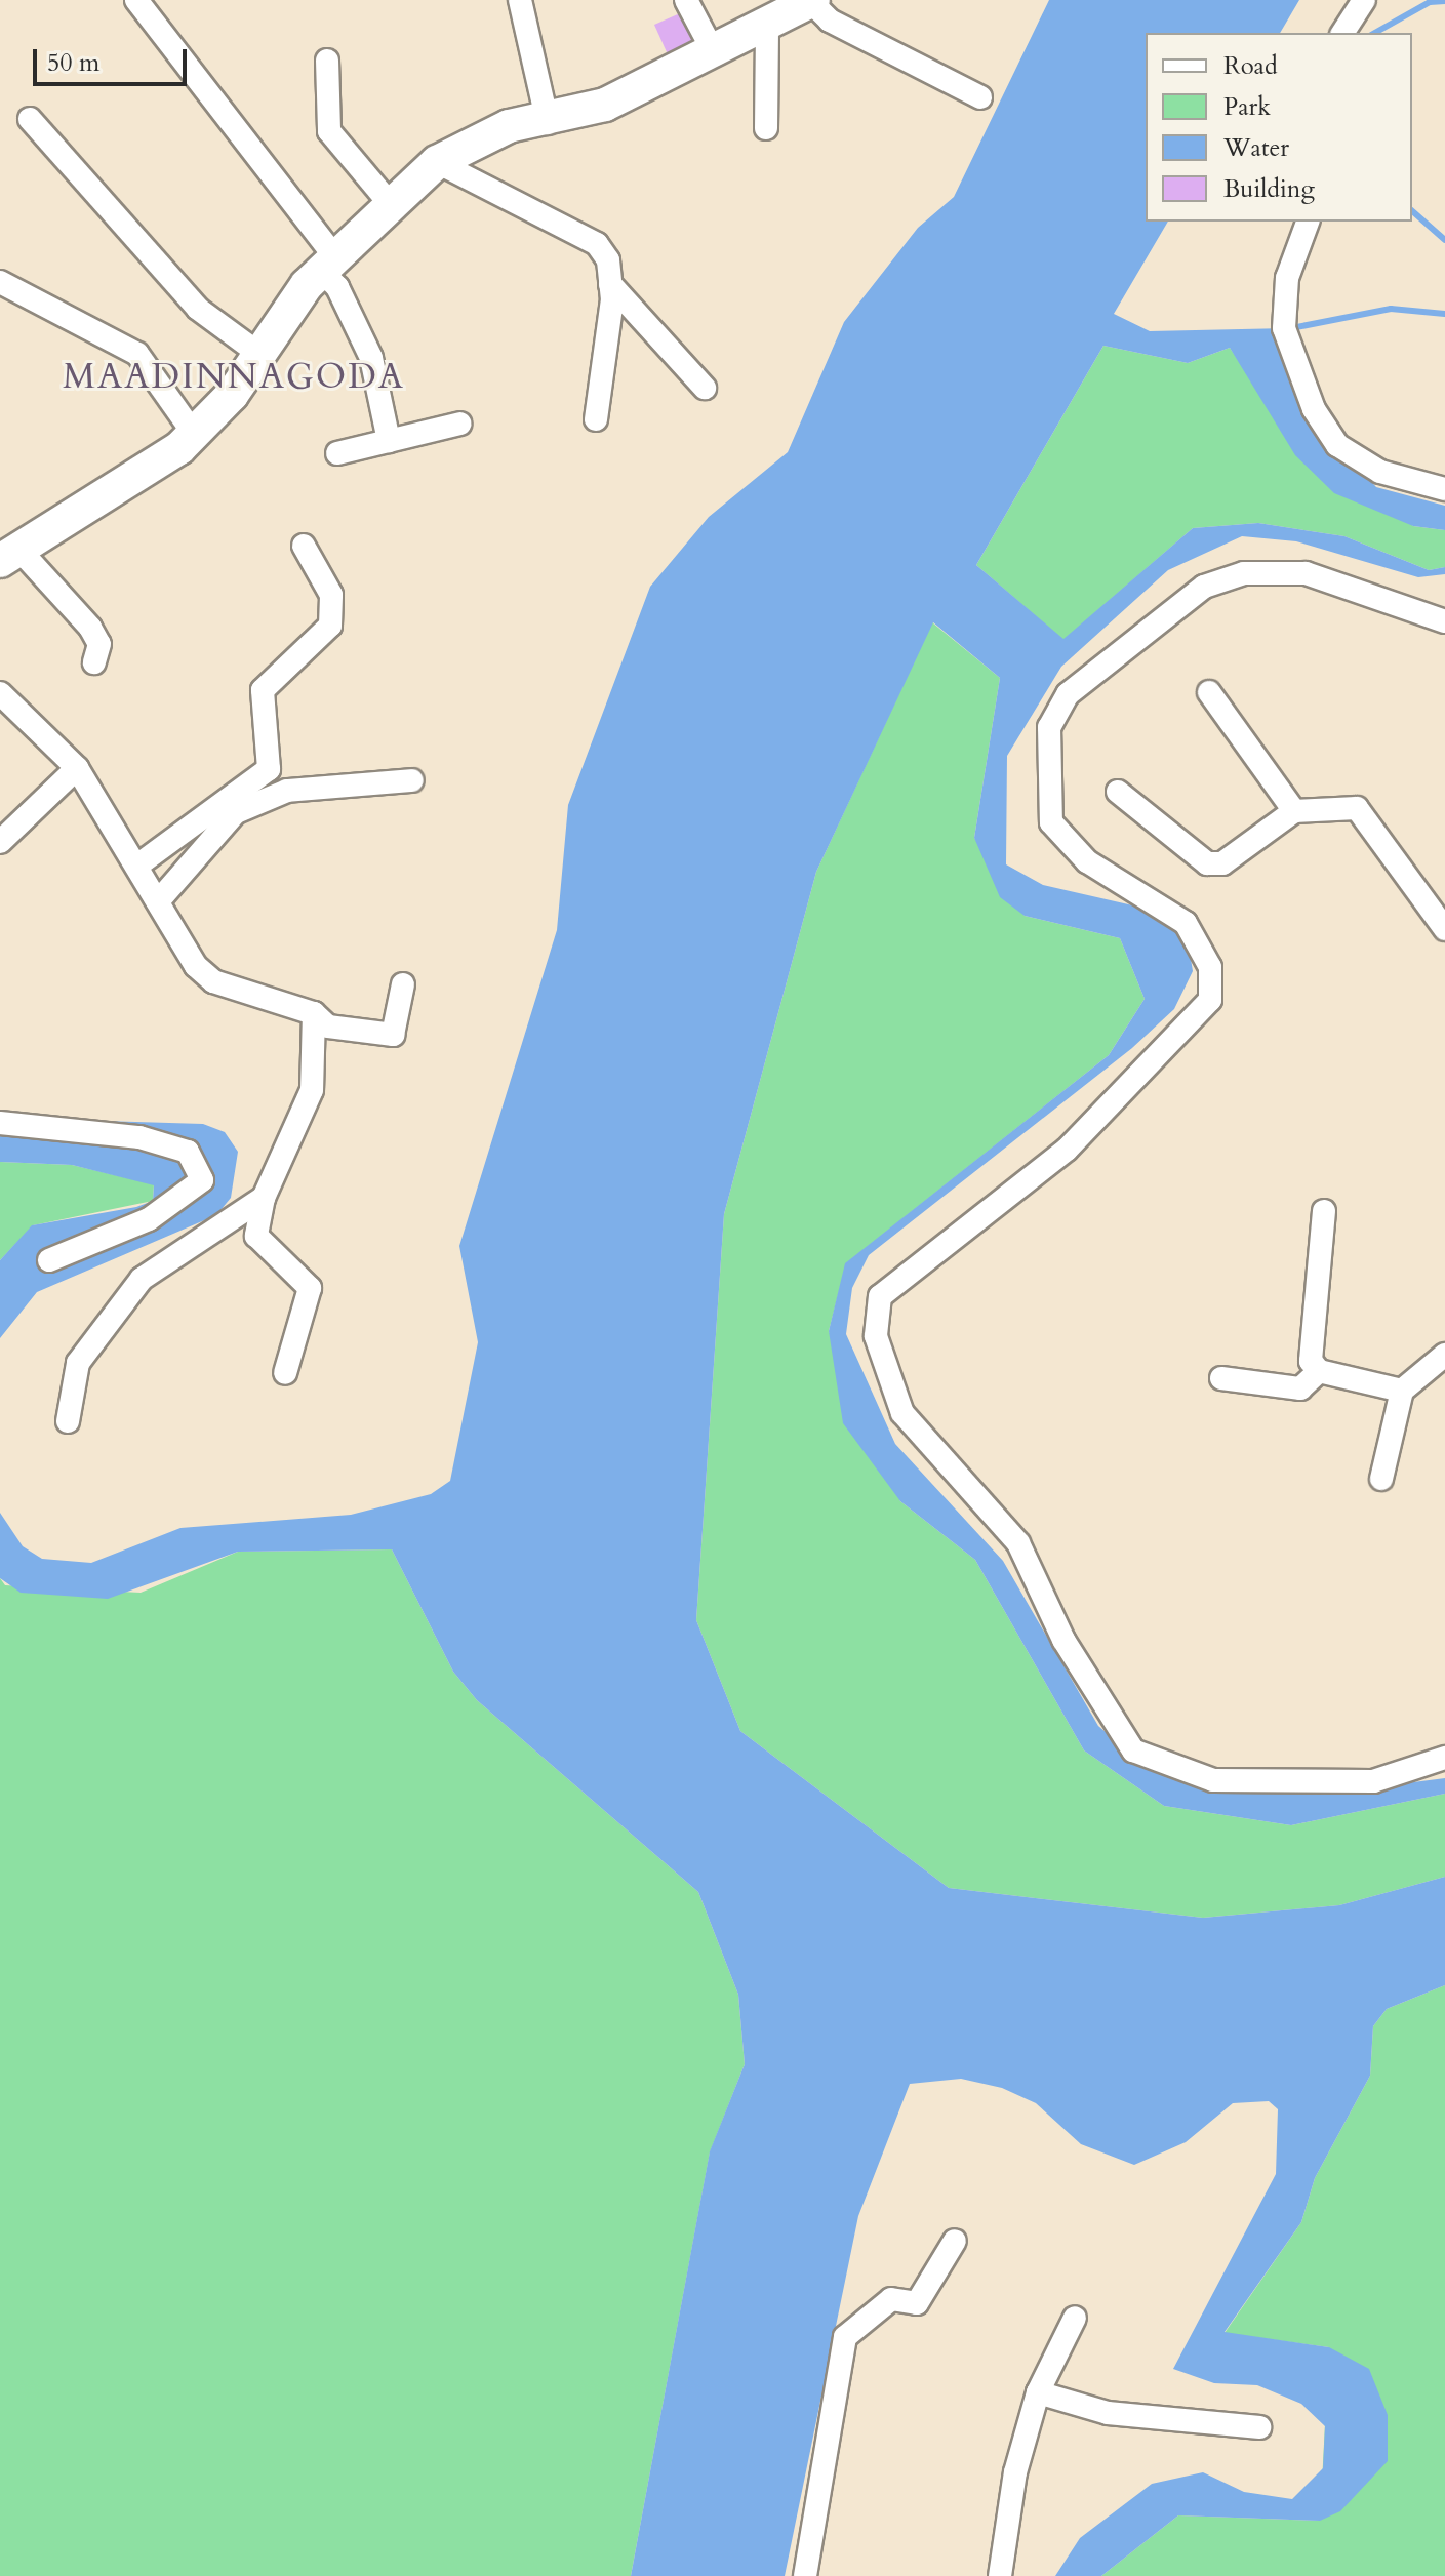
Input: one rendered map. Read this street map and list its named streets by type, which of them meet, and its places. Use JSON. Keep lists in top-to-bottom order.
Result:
{
  "districts": ["MAADINNAGODA"],
  "legend": [
    "Road",
    "Park",
    "Water",
    "Building"
  ],
  "scale_bar": "50 m"
}
